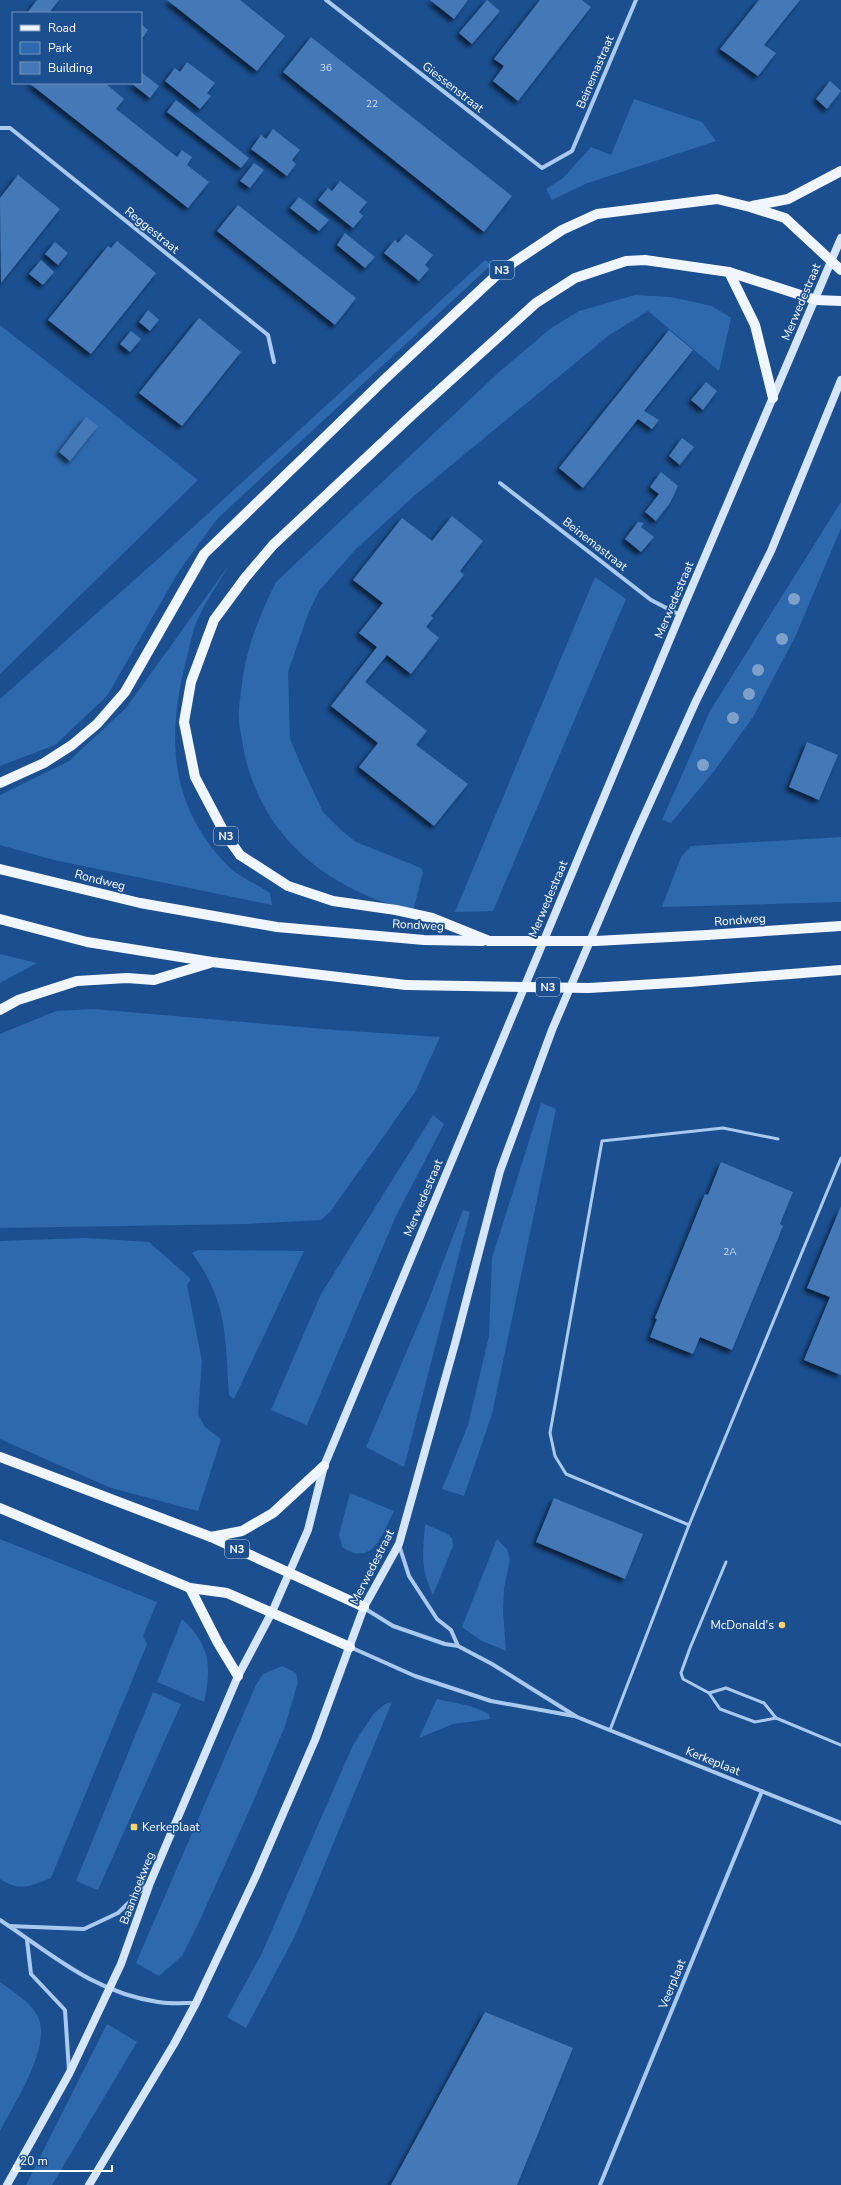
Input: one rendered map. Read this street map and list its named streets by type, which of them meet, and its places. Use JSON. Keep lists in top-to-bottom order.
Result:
{
  "streets": {
    "main road": [
      "N3",
      "Merwedestraat",
      "Rondweg",
      "Baanhoekweg"
    ],
    "street": [
      "Beinemastraat",
      "Giessenstraat",
      "Reggestraat",
      "Kerkeplaat",
      "Veerplaat"
    ]
  },
  "crossings": [
    ["Beinemastraat", "Giessenstraat"],
    ["Beinemastraat", "Merwedestraat"],
    ["N3", "Merwedestraat"],
    ["N3", "Rondweg"],
    ["N3", "Baanhoekweg"],
    ["Merwedestraat", "Kerkeplaat"],
    ["Merwedestraat", "Baanhoekweg"],
    ["Kerkeplaat", "Veerplaat"]
  ],
  "places": {
    "other": ["McDonald's"],
    "transit": ["Kerkeplaat"]
  },
  "house_numbers": ["36", "22", "2A"],
  "legend": ["Road", "Park", "Building"],
  "scale_bar": "20 m"
}
